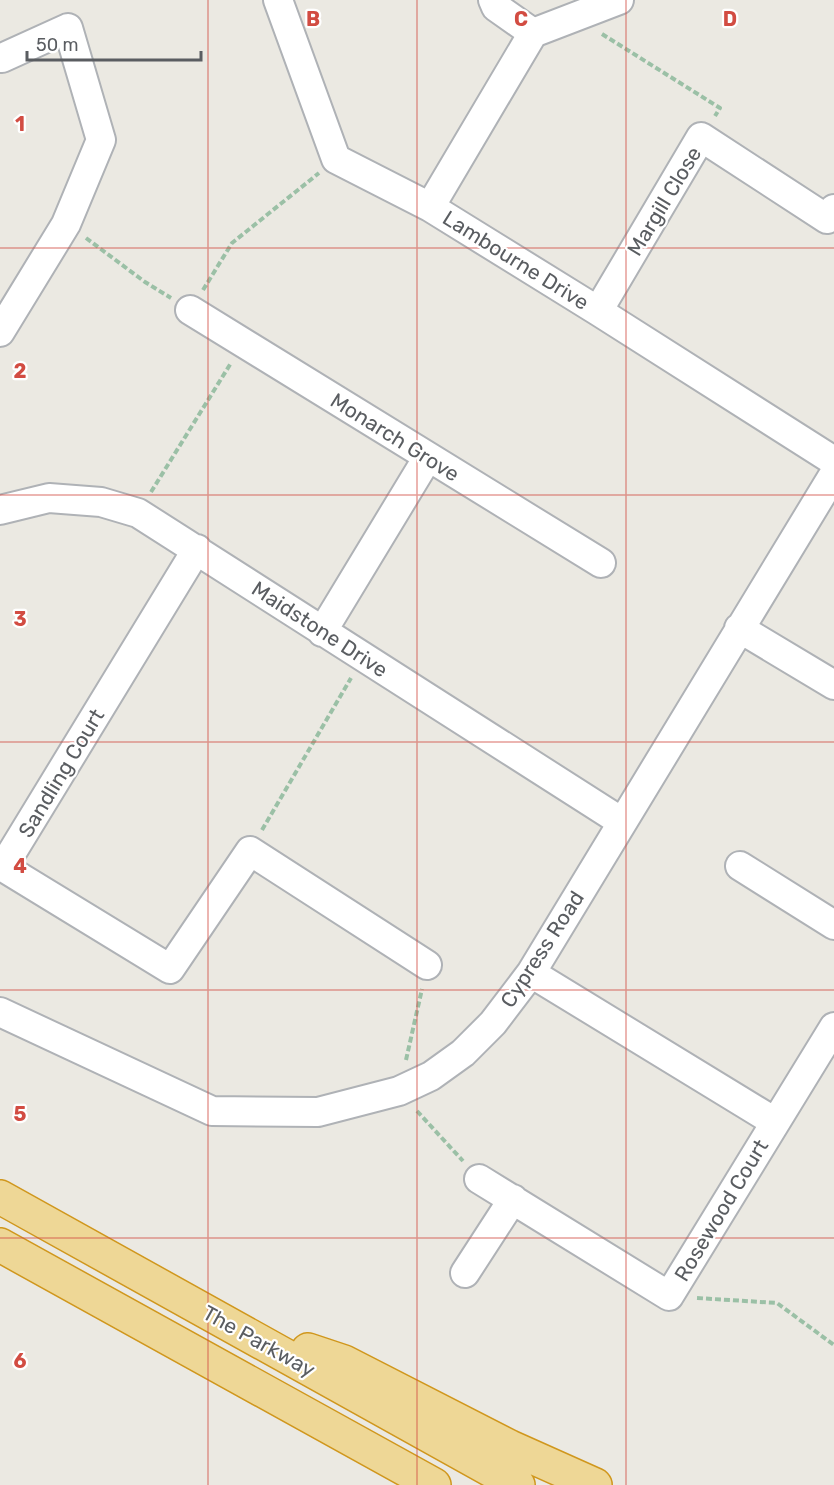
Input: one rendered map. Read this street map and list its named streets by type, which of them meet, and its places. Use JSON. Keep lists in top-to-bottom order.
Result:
{
  "streets": {
    "highway": ["The Parkway"],
    "street": [
      "Margill Close",
      "Lambourne Drive",
      "Monarch Grove",
      "Maidstone Drive",
      "Sandling Court",
      "Cypress Road",
      "Rosewood Court"
    ]
  },
  "crossings": [
    ["Margill Close", "Lambourne Drive"],
    ["Maidstone Drive", "Sandling Court"],
    ["Maidstone Drive", "Cypress Road"]
  ],
  "scale_bar": "50 m",
  "grid": {
    "columns": ["B", "C", "D"],
    "rows": [
      "1",
      "2",
      "3",
      "4",
      "5",
      "6"
    ]
  }
}
